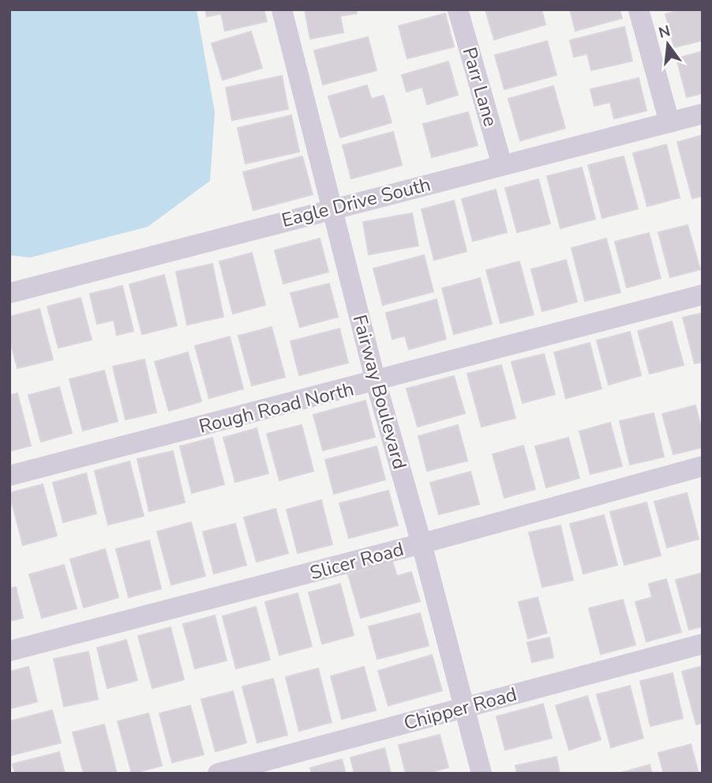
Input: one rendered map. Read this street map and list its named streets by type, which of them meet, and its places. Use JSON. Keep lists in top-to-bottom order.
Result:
{
  "streets": {
    "street": [
      "Parr Lane",
      "Eagle Drive South",
      "Fairway Boulevard",
      "Rough Road North",
      "Slicer Road",
      "Chipper Road"
    ]
  },
  "crossings": [
    ["Parr Lane", "Eagle Drive South"],
    ["Eagle Drive South", "Fairway Boulevard"],
    ["Fairway Boulevard", "Rough Road North"],
    ["Fairway Boulevard", "Slicer Road"],
    ["Fairway Boulevard", "Chipper Road"]
  ],
  "north": "top"
}
